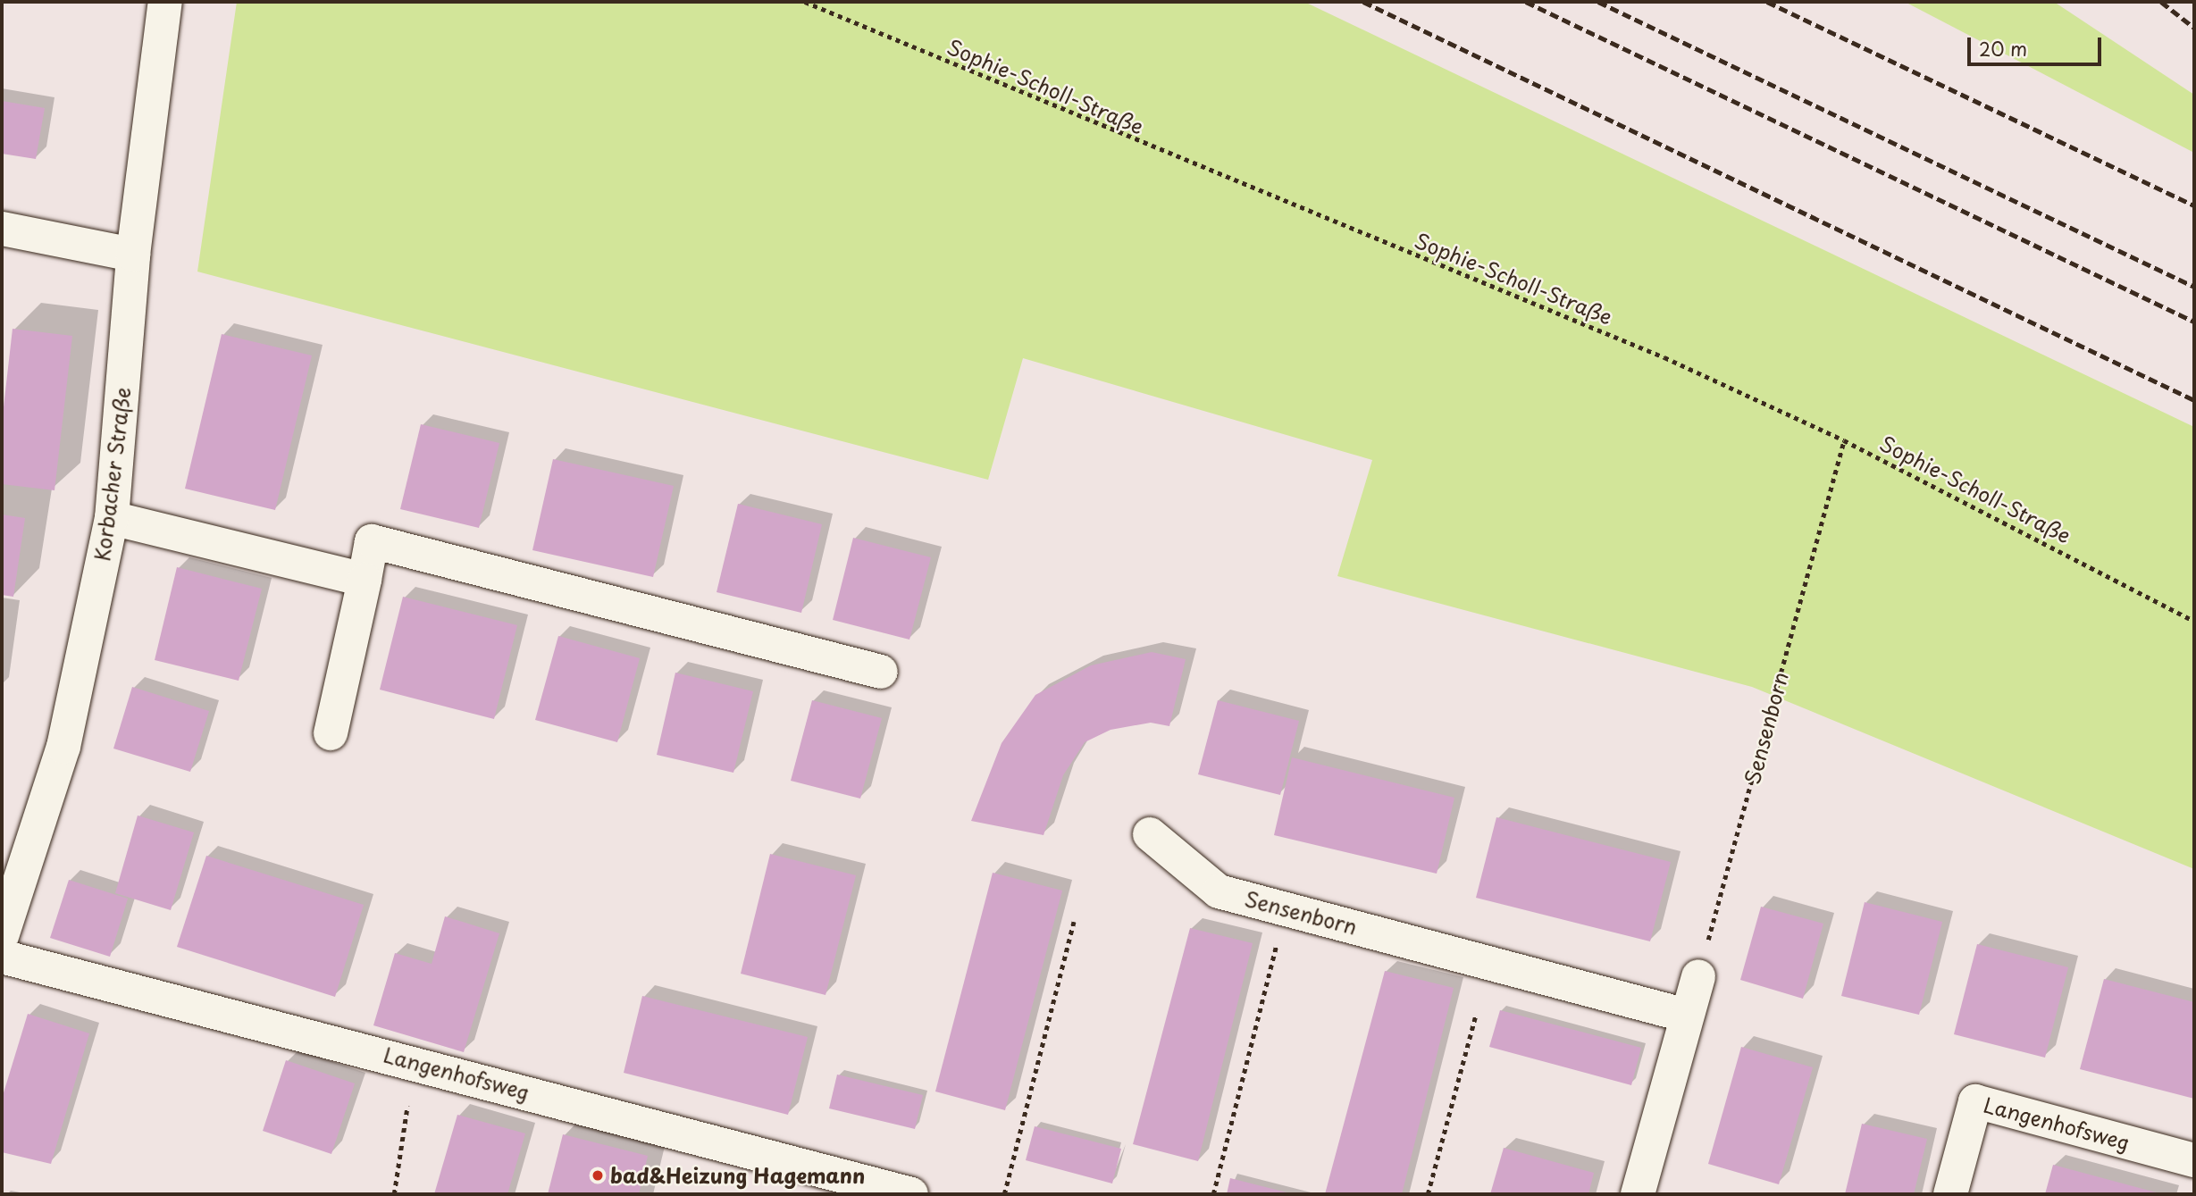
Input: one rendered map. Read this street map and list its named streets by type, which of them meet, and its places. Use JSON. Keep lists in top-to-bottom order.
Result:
{
  "streets": {
    "street": ["Korbacher Straße", "Sensenborn", "Langenhofsweg"],
    "path": ["Sophie-Scholl-Straße"]
  },
  "crossings": [
    ["Sophie-Scholl-Straße", "Sensenborn"]
  ],
  "places": ["bad&Heizung Hagemann"],
  "scale_bar": "20 m"
}
